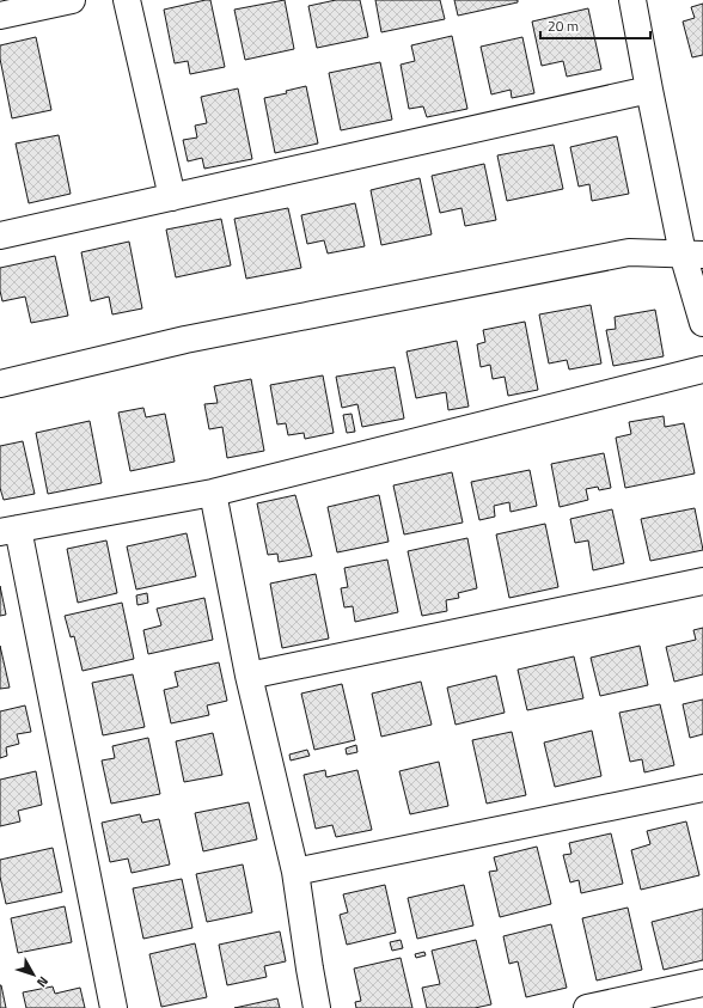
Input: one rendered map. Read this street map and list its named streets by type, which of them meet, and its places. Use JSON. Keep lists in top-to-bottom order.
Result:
{
  "scale_bar": "20 m",
  "north": "bottom right"
}
